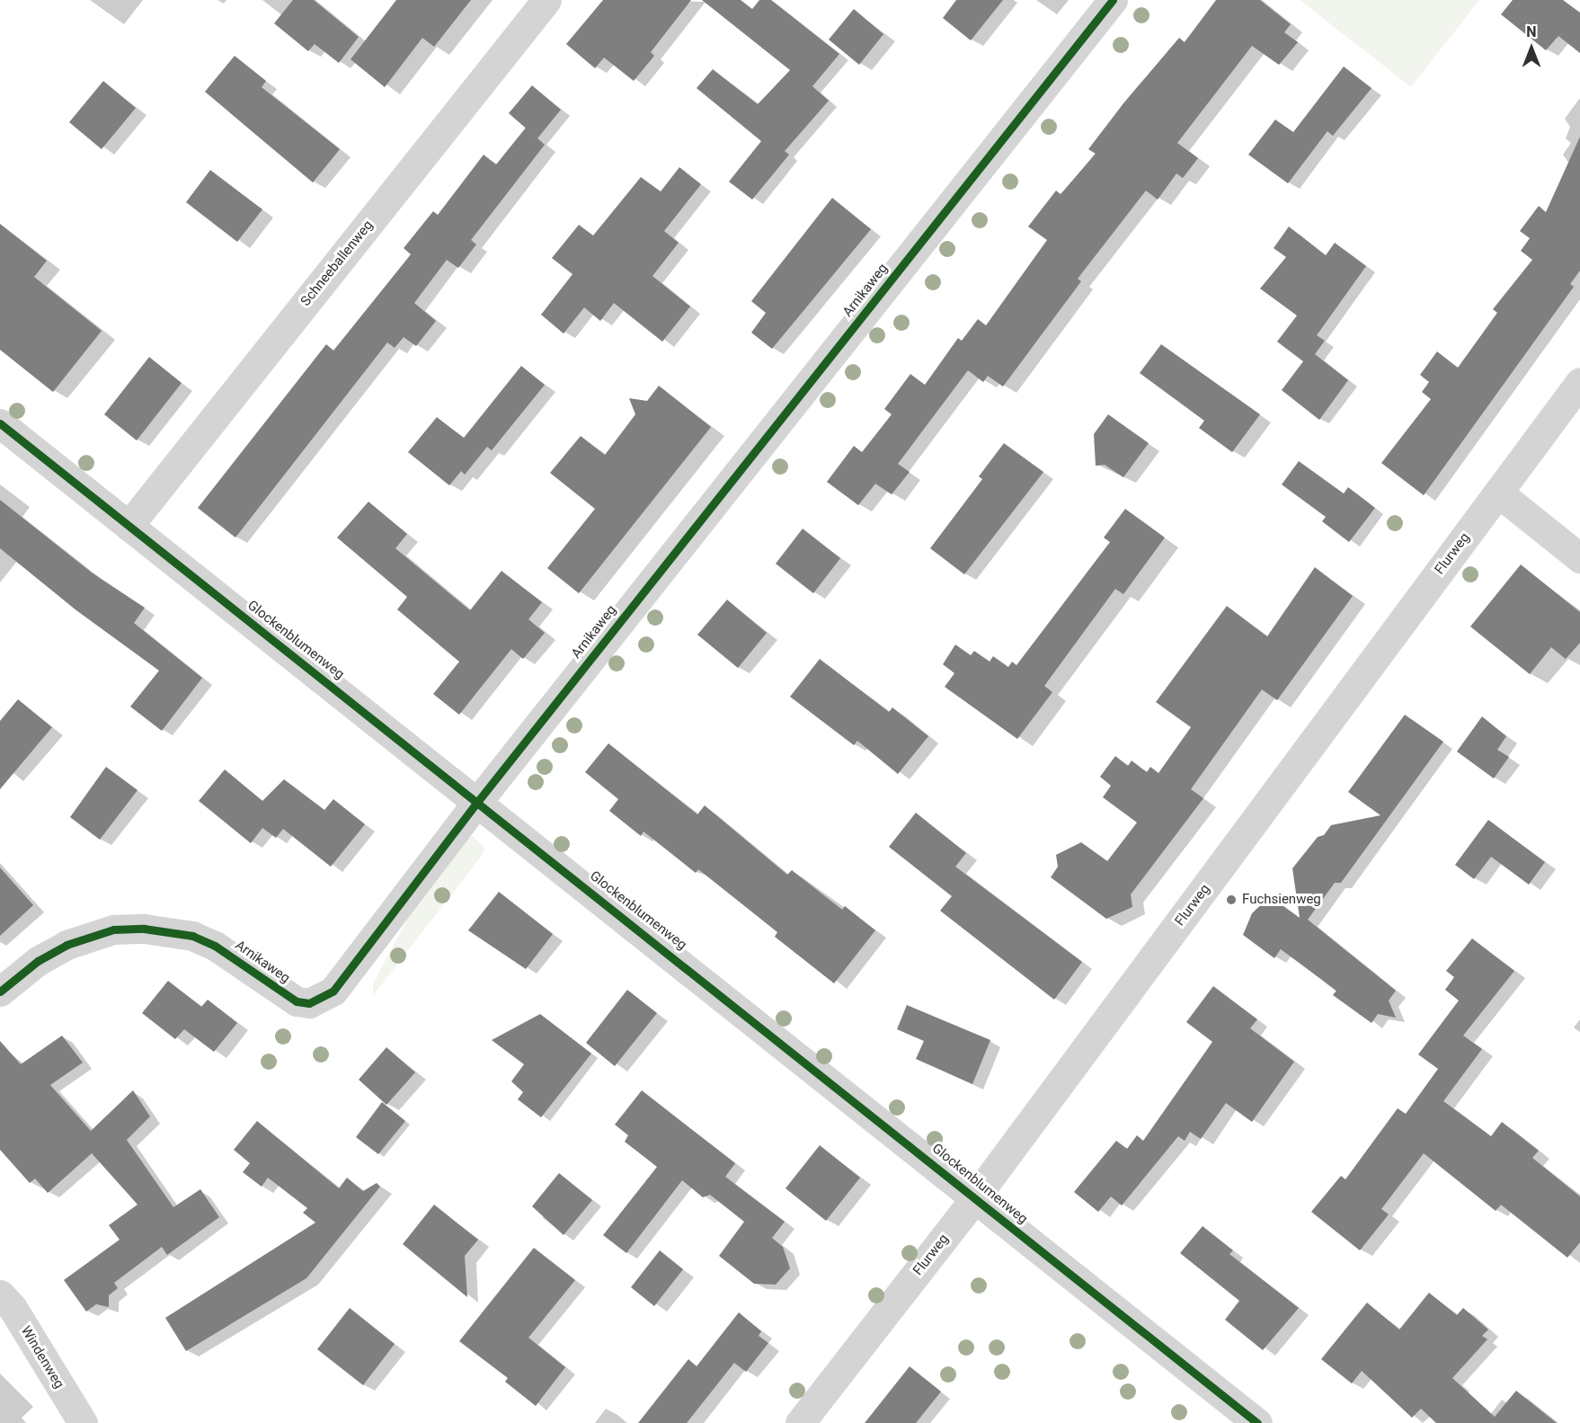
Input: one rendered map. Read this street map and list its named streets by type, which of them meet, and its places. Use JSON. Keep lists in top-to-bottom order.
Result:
{
  "streets": {
    "street": [
      "Schneeballenweg",
      "Arnikaweg",
      "Flurweg",
      "Glockenblumenweg",
      "Windenweg"
    ]
  },
  "crossings": [
    ["Schneeballenweg", "Glockenblumenweg"],
    ["Arnikaweg", "Glockenblumenweg"],
    ["Flurweg", "Glockenblumenweg"]
  ],
  "places": ["Fuchsienweg"],
  "north": "top"
}
